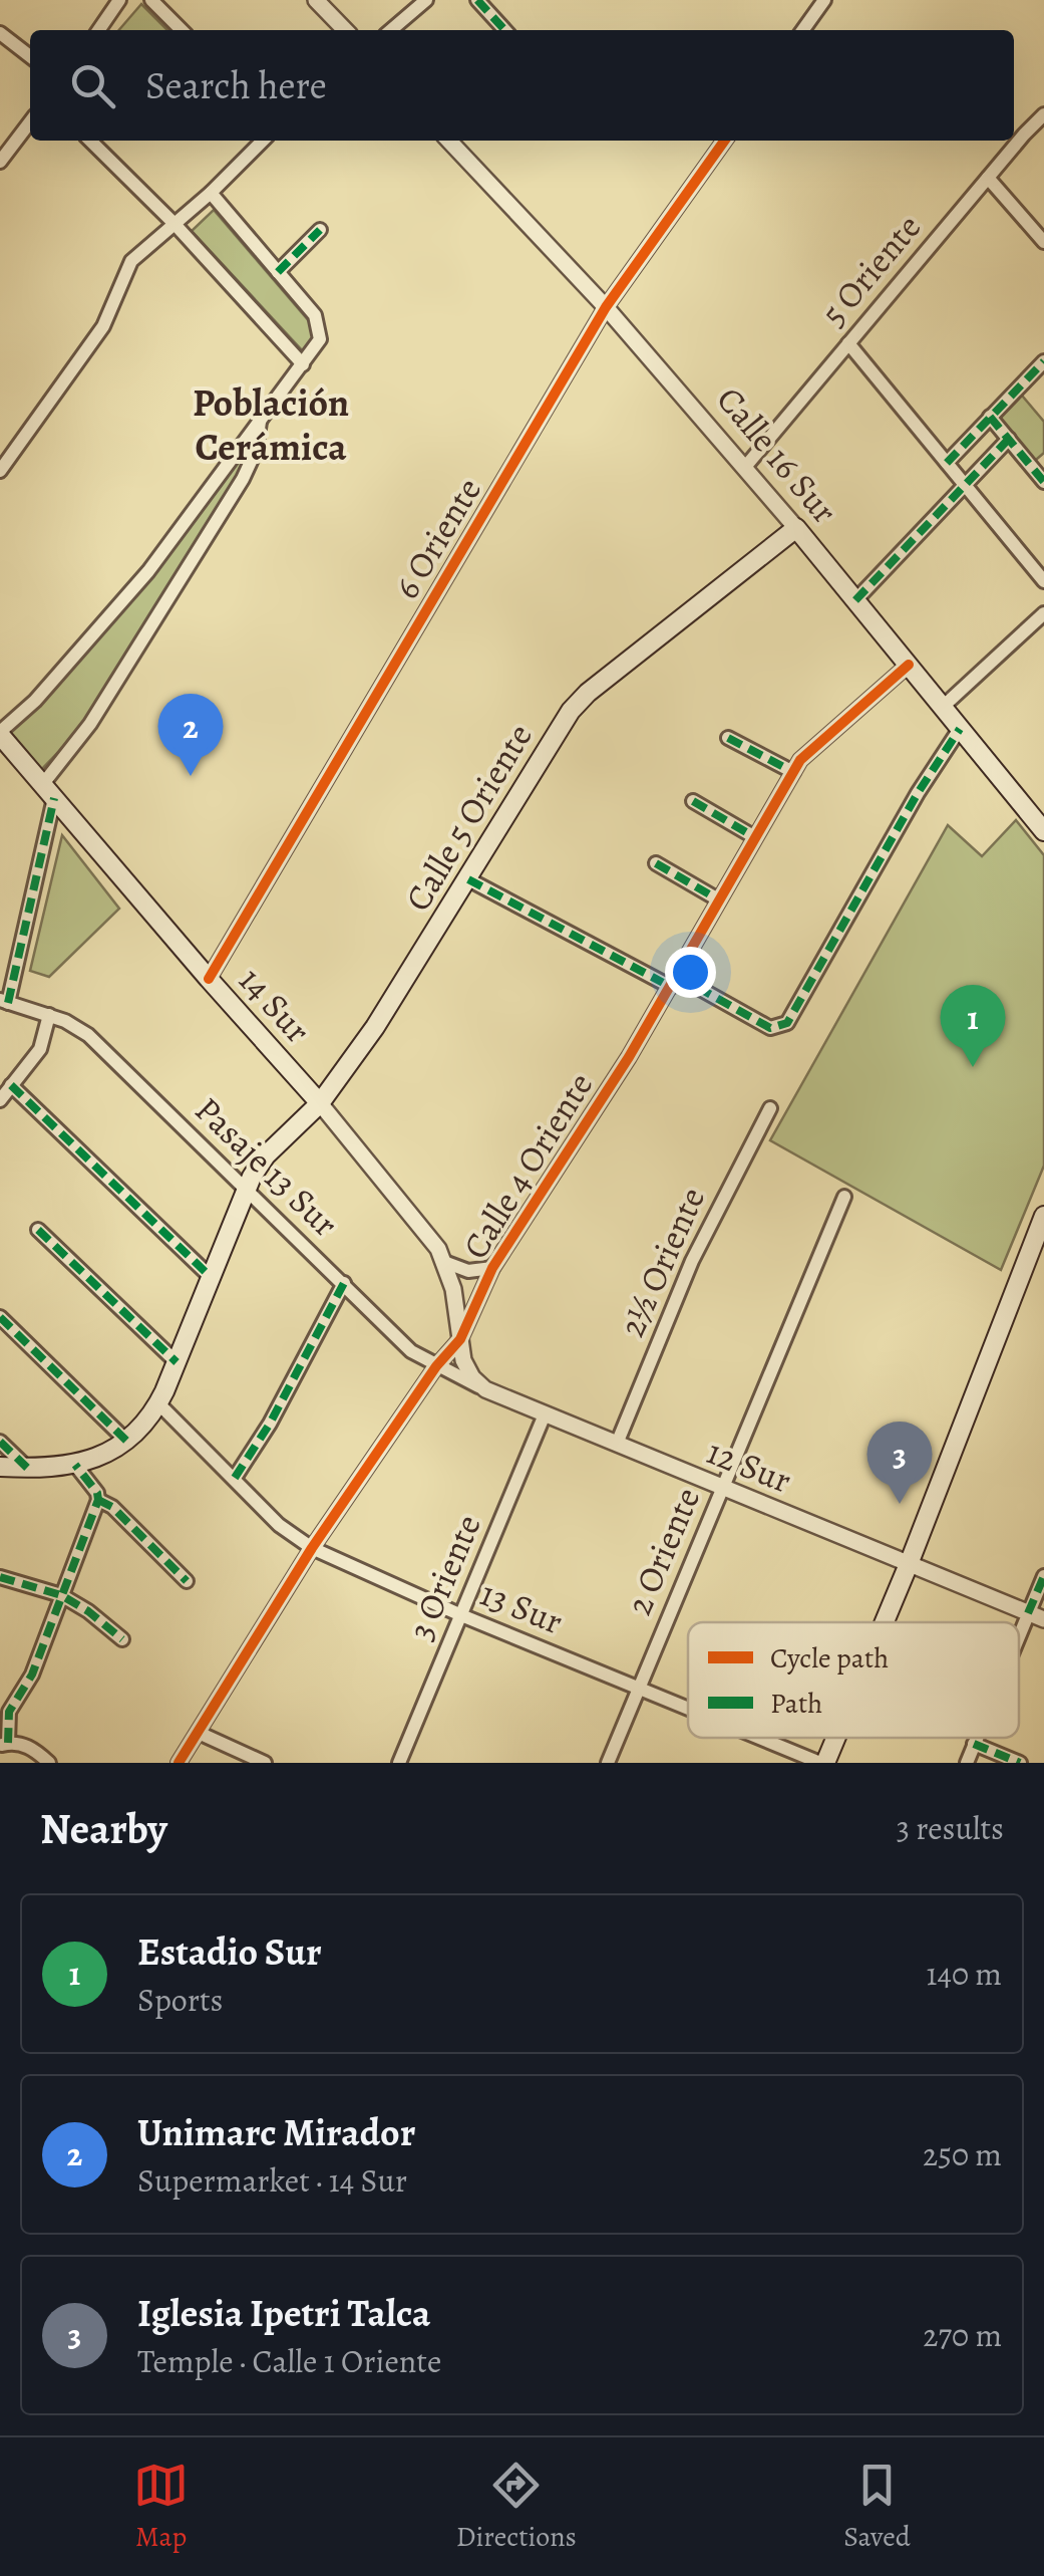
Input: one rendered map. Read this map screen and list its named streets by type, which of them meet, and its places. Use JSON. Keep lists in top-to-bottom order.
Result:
{
  "streets": {
    "main road": ["Calle 16 Sur", "Calle 5 Oriente", "14 Sur"],
    "street": [
      "5 Oriente",
      "6 Oriente",
      "Calle 4 Oriente",
      "Pasaje 13 Sur",
      "2½ Oriente",
      "12 Sur",
      "2 Oriente",
      "3 Oriente",
      "13 Sur"
    ]
  },
  "crossings": [
    ["5 Oriente", "Calle 16 Sur"],
    ["Calle 16 Sur", "6 Oriente"],
    ["Calle 16 Sur", "Calle 5 Oriente"],
    ["Calle 16 Sur", "Calle 4 Oriente"],
    ["6 Oriente", "14 Sur"],
    ["Calle 5 Oriente", "14 Sur"],
    ["Calle 5 Oriente", "Pasaje 13 Sur"],
    ["14 Sur", "Calle 4 Oriente"],
    ["Calle 4 Oriente", "Pasaje 13 Sur"],
    ["Calle 4 Oriente", "13 Sur"],
    ["Pasaje 13 Sur", "12 Sur"],
    ["2½ Oriente", "12 Sur"],
    ["12 Sur", "2 Oriente"],
    ["12 Sur", "3 Oriente"],
    ["2 Oriente", "13 Sur"],
    ["3 Oriente", "13 Sur"]
  ],
  "districts": ["Población Cerámica"],
  "legend": ["Cycle path", "Path"],
  "page": {
    "search": "Search here",
    "pins": ["2", "1", "3"],
    "heading": ["Nearby", "3 results"],
    "list": [
      {
        "mark": "1",
        "name": "Estadio Sur",
        "note": "Sports",
        "value": "140 m"
      },
      {
        "mark": "2",
        "name": "Unimarc Mirador",
        "note": "Supermarket · 14 Sur",
        "value": "250 m"
      },
      {
        "mark": "3",
        "name": "Iglesia Ipetri Talca",
        "note": "Temple · Calle 1 Oriente",
        "value": "270 m"
      }
    ],
    "nav": ["Map", "Directions", "Saved"]
  }
}
